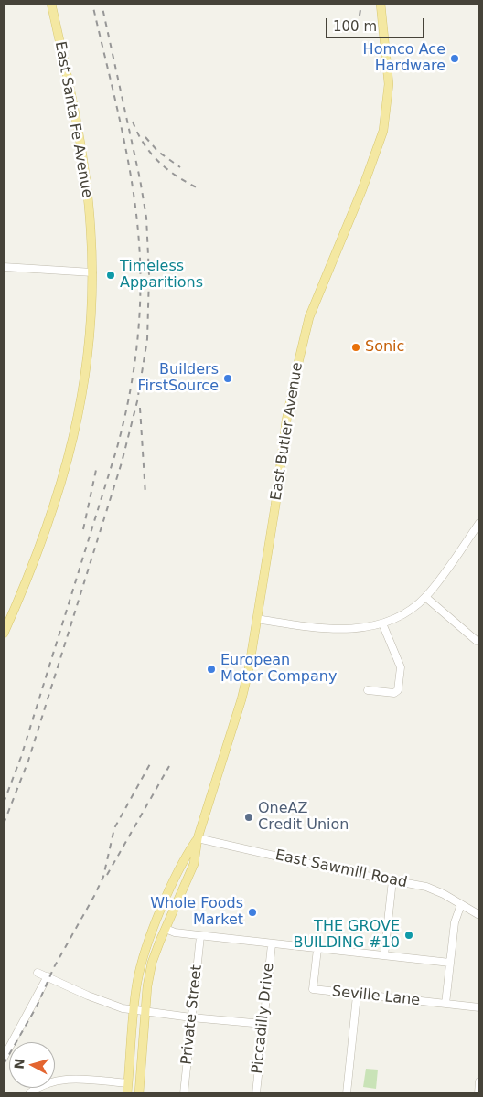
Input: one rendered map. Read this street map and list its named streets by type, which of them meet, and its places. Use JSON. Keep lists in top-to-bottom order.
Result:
{
  "streets": {
    "main road": ["East Santa Fe Avenue", "East Butler Avenue"],
    "street": [
      "East Sawmill Road",
      "Seville Lane",
      "Private Street",
      "Piccadilly Drive"
    ]
  },
  "crossings": [
    ["East Butler Avenue", "East Sawmill Road"]
  ],
  "places": [
    "Homco Ace Hardware",
    "Timeless Apparitions",
    "Sonic",
    "Builders FirstSource",
    "European Motor Company",
    "OneAZ Credit Union",
    "Whole Foods Market",
    "THE GROVE BUILDING #10"
  ],
  "scale_bar": "100 m",
  "north": "left"
}
